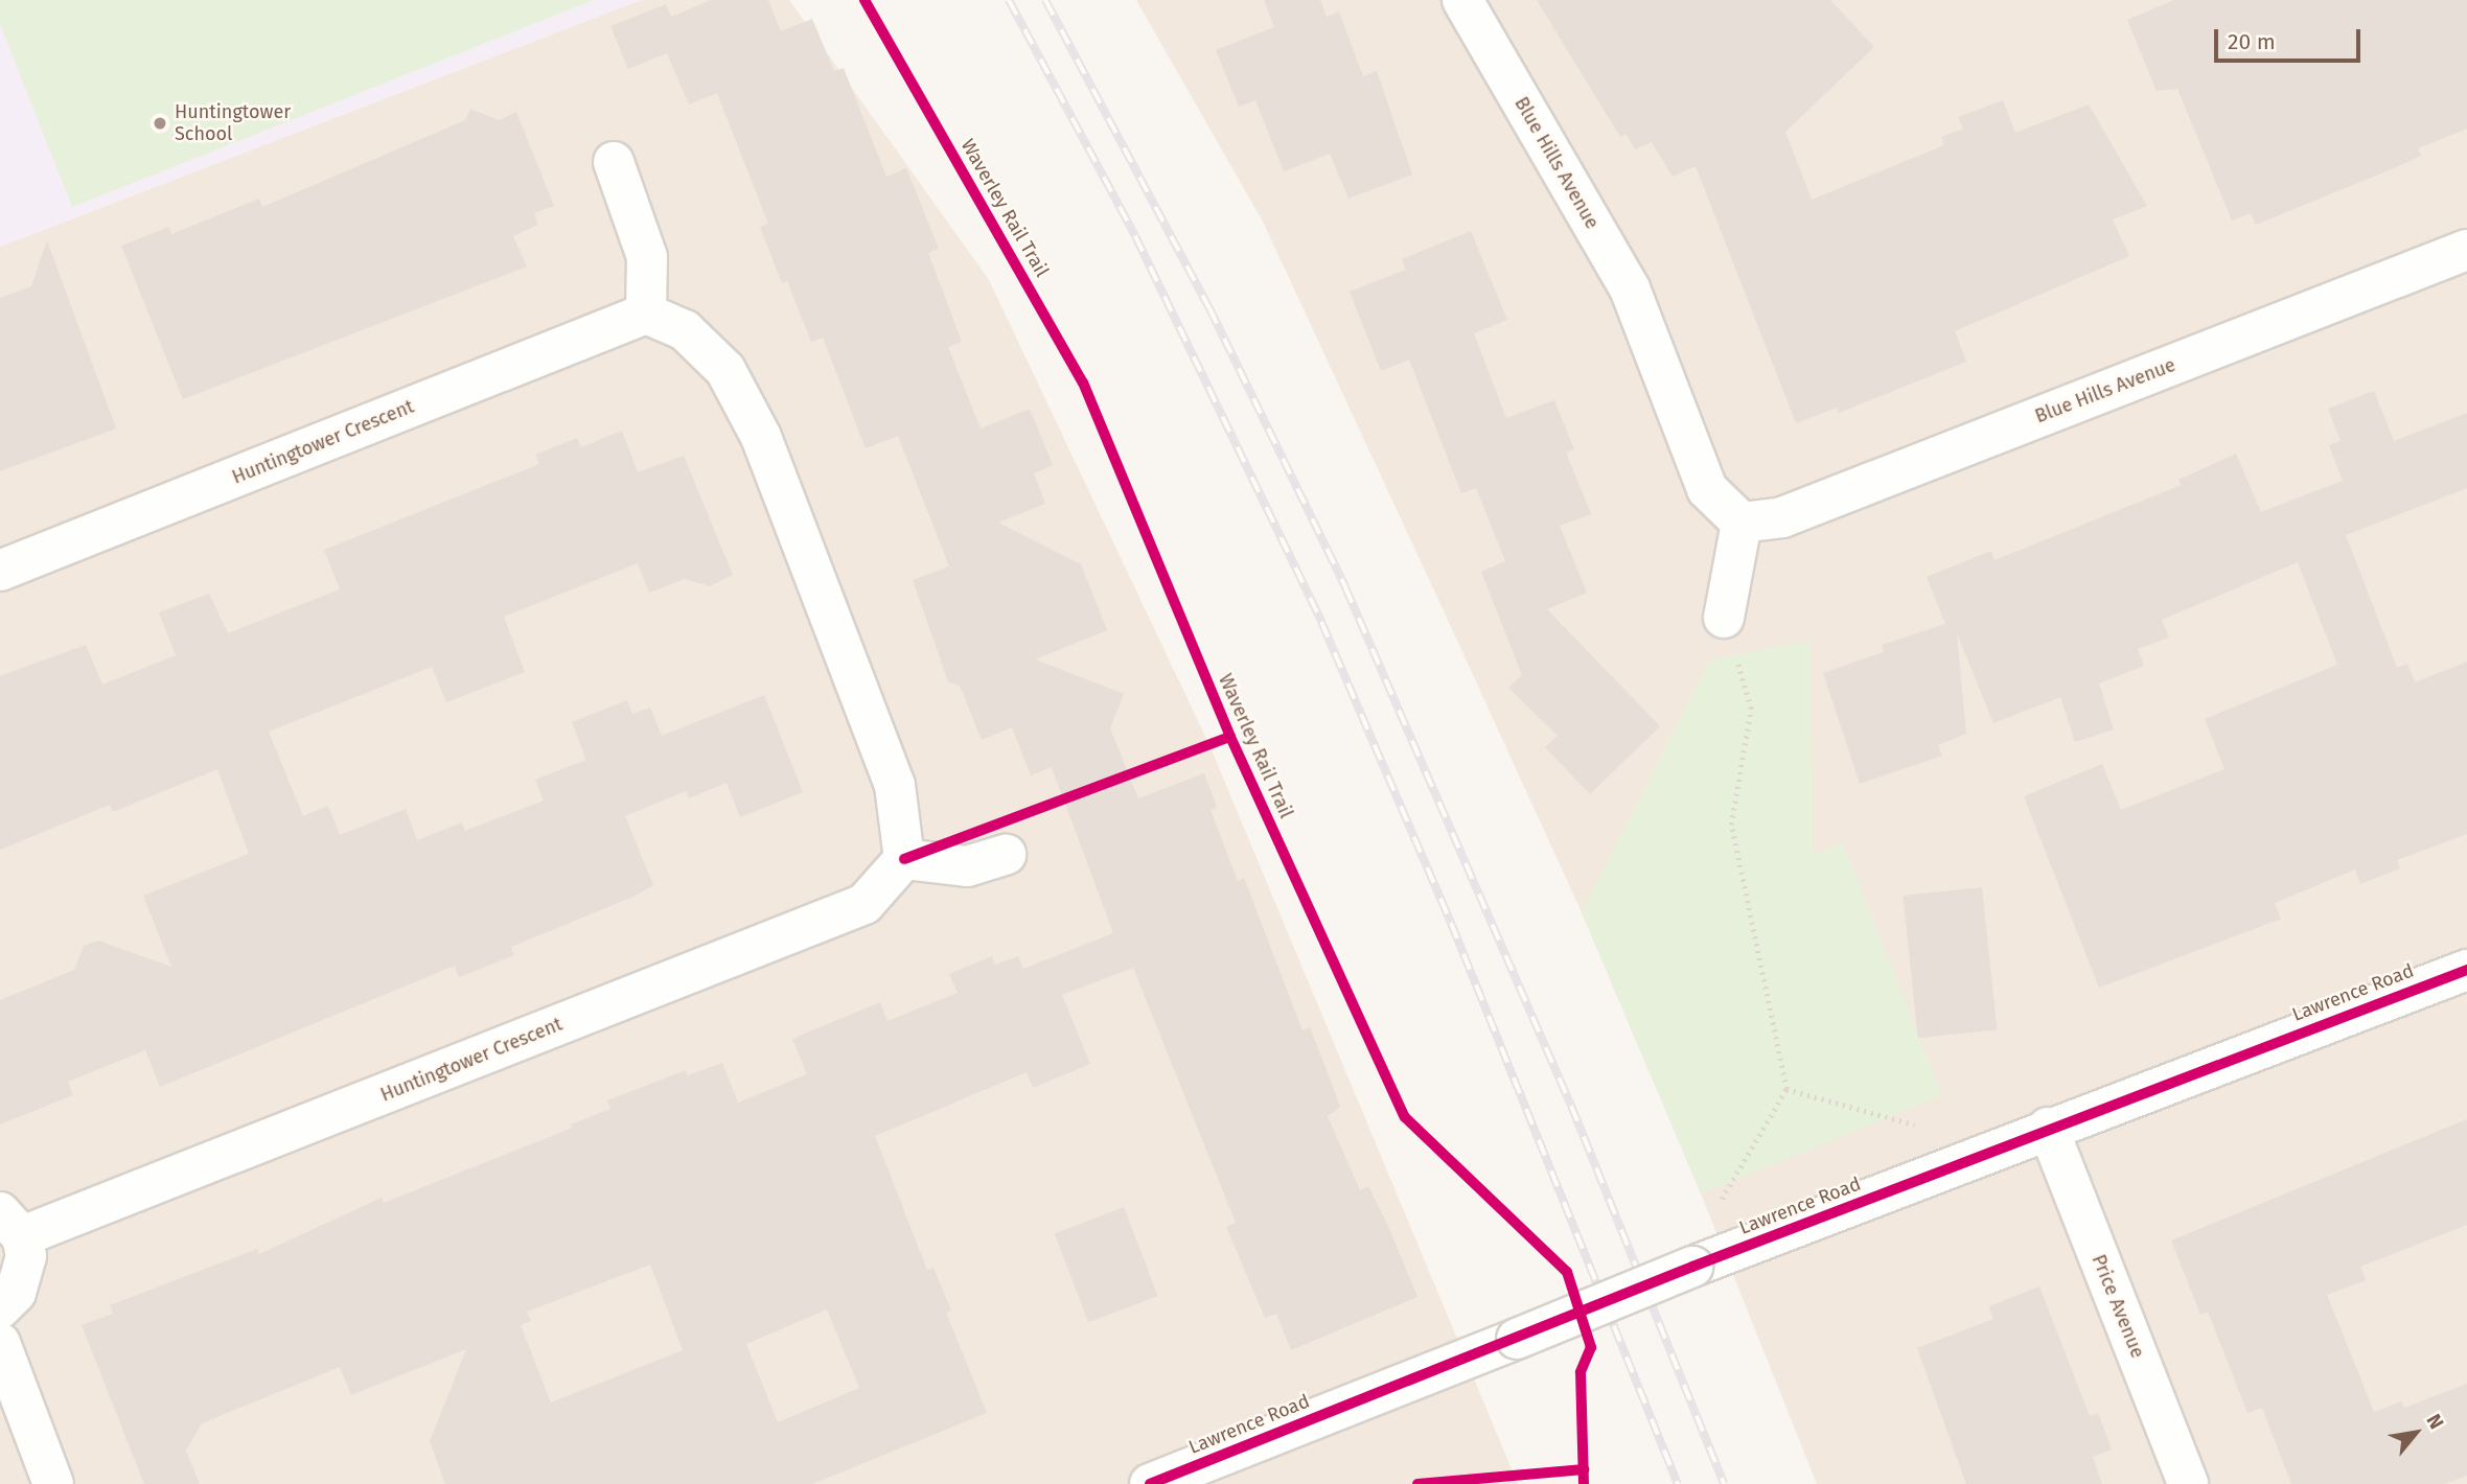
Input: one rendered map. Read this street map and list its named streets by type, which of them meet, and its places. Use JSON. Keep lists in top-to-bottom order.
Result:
{
  "streets": {
    "street": [
      "Blue Hills Avenue",
      "Huntingtower Crescent",
      "Lawrence Road",
      "Price Avenue"
    ],
    "cycle path": ["Waverley Rail Trail"]
  },
  "crossings": [
    ["Lawrence Road", "Price Avenue"]
  ],
  "places": ["Huntingtower School"],
  "scale_bar": "20 m",
  "north": "top right"
}
